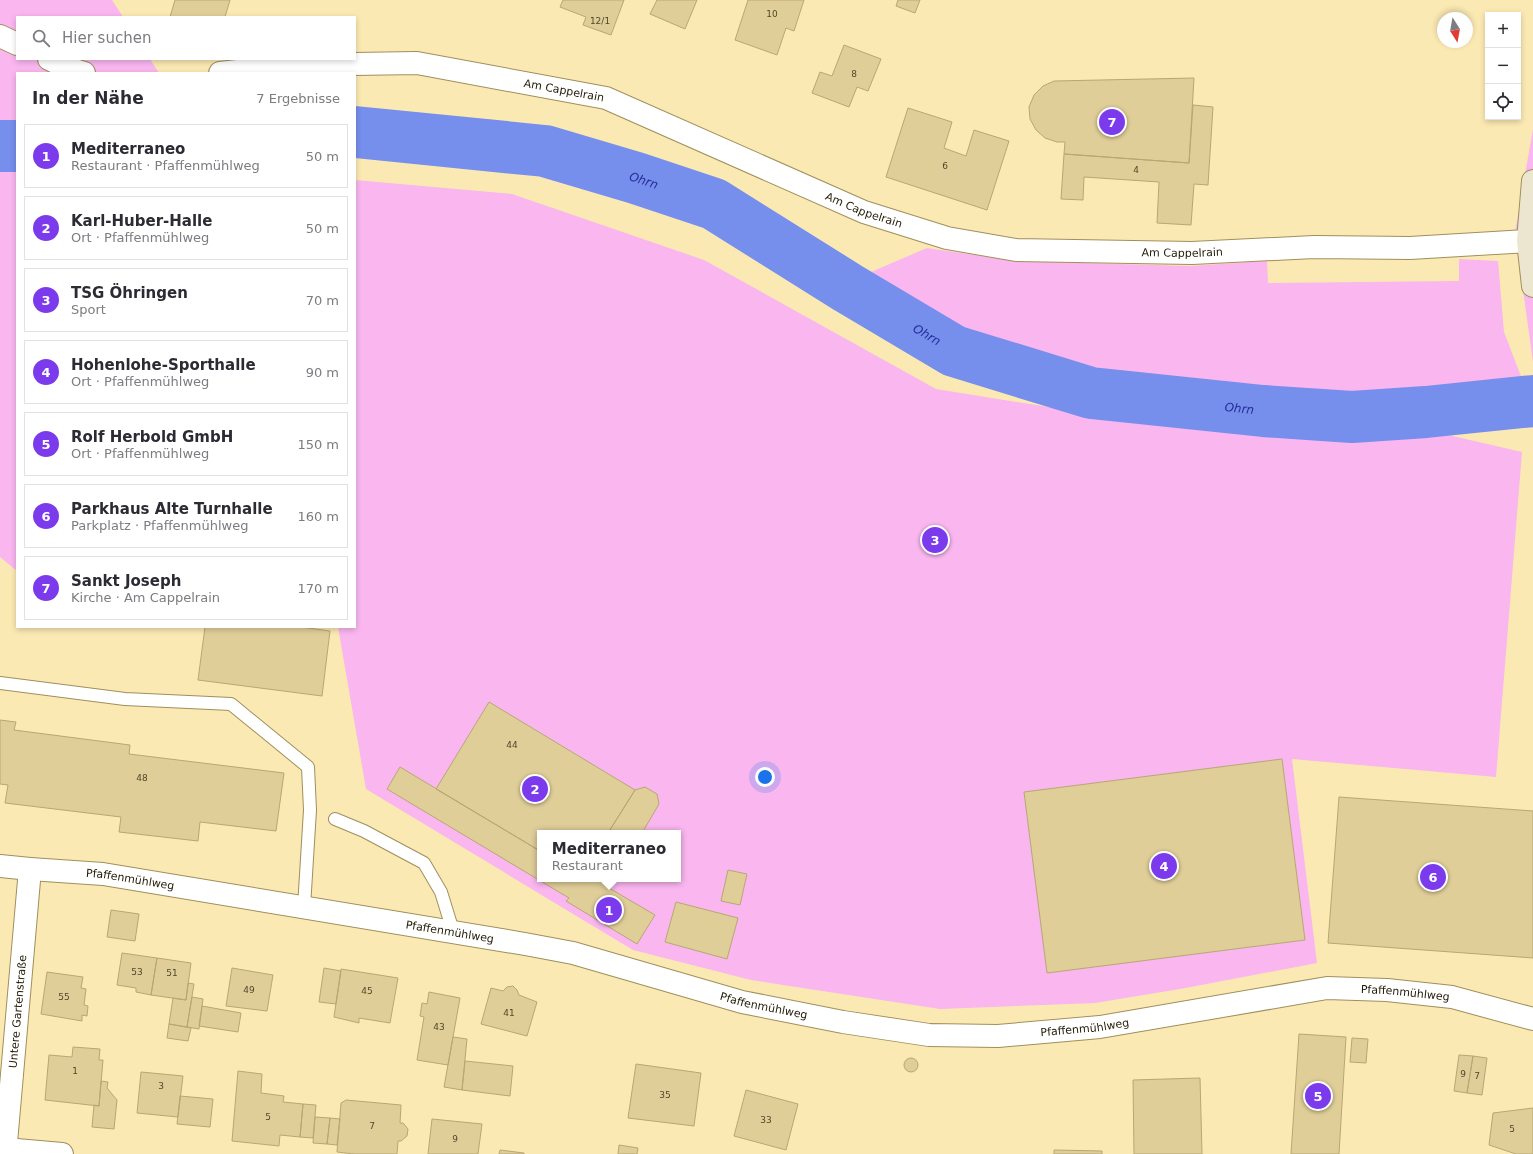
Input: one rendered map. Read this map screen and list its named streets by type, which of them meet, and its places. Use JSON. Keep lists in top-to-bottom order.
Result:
{
  "streets": {
    "street": ["Am Cappelrain", "Pfaffenmühlweg", "Untere Gartenstraße"]
  },
  "crossings": [
    ["Pfaffenmühlweg", "Untere Gartenstraße"]
  ],
  "water": ["Ohrn"],
  "house_numbers": [
    "10",
    "12/1",
    "8",
    "6",
    "4",
    "44",
    "48",
    "53",
    "51",
    "49",
    "45",
    "55",
    "41",
    "43",
    "1",
    "9",
    "7",
    "3",
    "35",
    "5",
    "33",
    "7",
    "5",
    "9"
  ],
  "north": "bottom",
  "page": {
    "map_buttons": ["+", "−"],
    "search": "Hier suchen",
    "heading": ["In der Nähe", "7 Ergebnisse"],
    "pins": [
      "7",
      "3",
      "2",
      "4",
      "6",
      "1",
      "5"
    ],
    "list": [
      {
        "mark": "1",
        "name": "Mediterraneo",
        "note": "Restaurant · Pfaffenmühlweg",
        "value": "50 m"
      },
      {
        "mark": "2",
        "name": "Karl-Huber-Halle",
        "note": "Ort · Pfaffenmühlweg",
        "value": "50 m"
      },
      {
        "mark": "3",
        "name": "TSG Öhringen",
        "note": "Sport",
        "value": "70 m"
      },
      {
        "mark": "4",
        "name": "Hohenlohe-Sporthalle",
        "note": "Ort · Pfaffenmühlweg",
        "value": "90 m"
      },
      {
        "mark": "5",
        "name": "Rolf Herbold GmbH",
        "note": "Ort · Pfaffenmühlweg",
        "value": "150 m"
      },
      {
        "mark": "6",
        "name": "Parkhaus Alte Turnhalle",
        "note": "Parkplatz · Pfaffenmühlweg",
        "value": "160 m"
      },
      {
        "mark": "7",
        "name": "Sankt Joseph",
        "note": "Kirche · Am Cappelrain",
        "value": "170 m"
      }
    ],
    "popup": ["Mediterraneo", "Restaurant"]
  }
}
